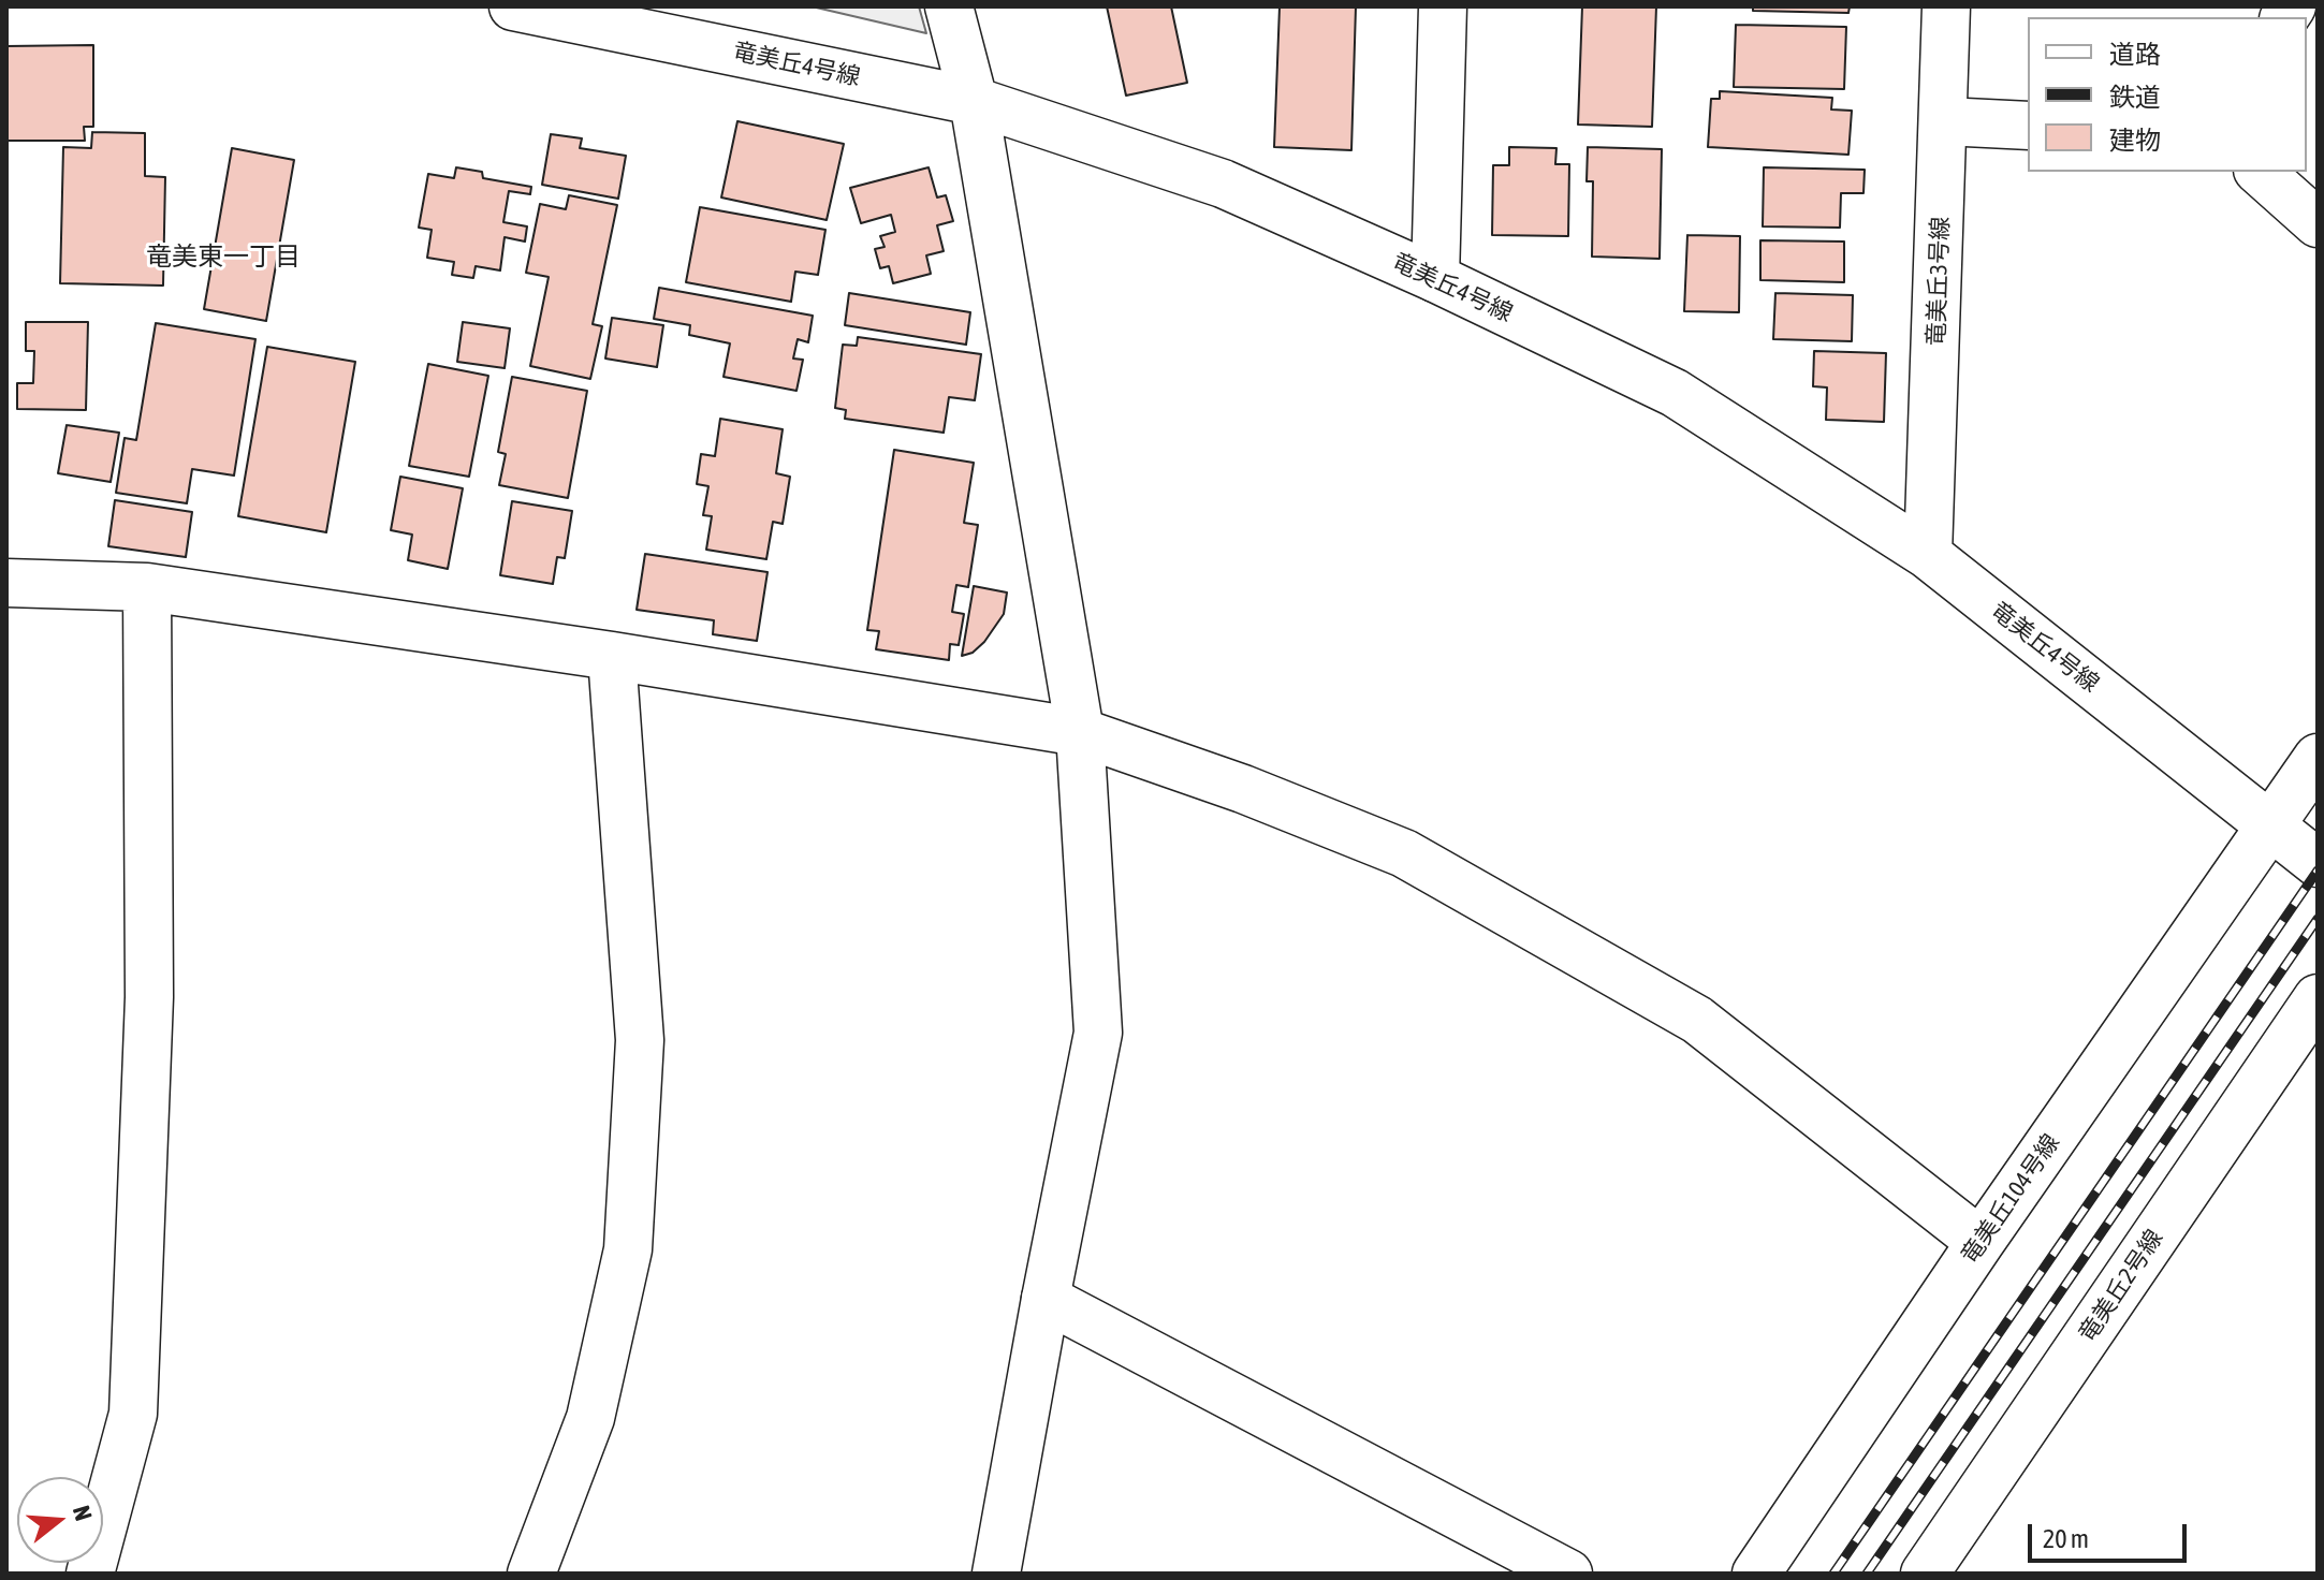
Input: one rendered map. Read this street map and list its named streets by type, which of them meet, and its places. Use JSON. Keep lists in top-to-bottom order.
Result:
{
  "streets": {
    "street": [
      "竜美丘4号線",
      "竜美丘3号線",
      "竜美丘104号線",
      "竜美丘2号線"
    ]
  },
  "crossings": [
    ["竜美丘4号線", "竜美丘3号線"],
    ["竜美丘4号線", "竜美丘104号線"]
  ],
  "districts": ["竜美東一丁目"],
  "legend": ["道路", "鉄道", "建物"],
  "scale_bar": "20 m",
  "north": "right"
}
